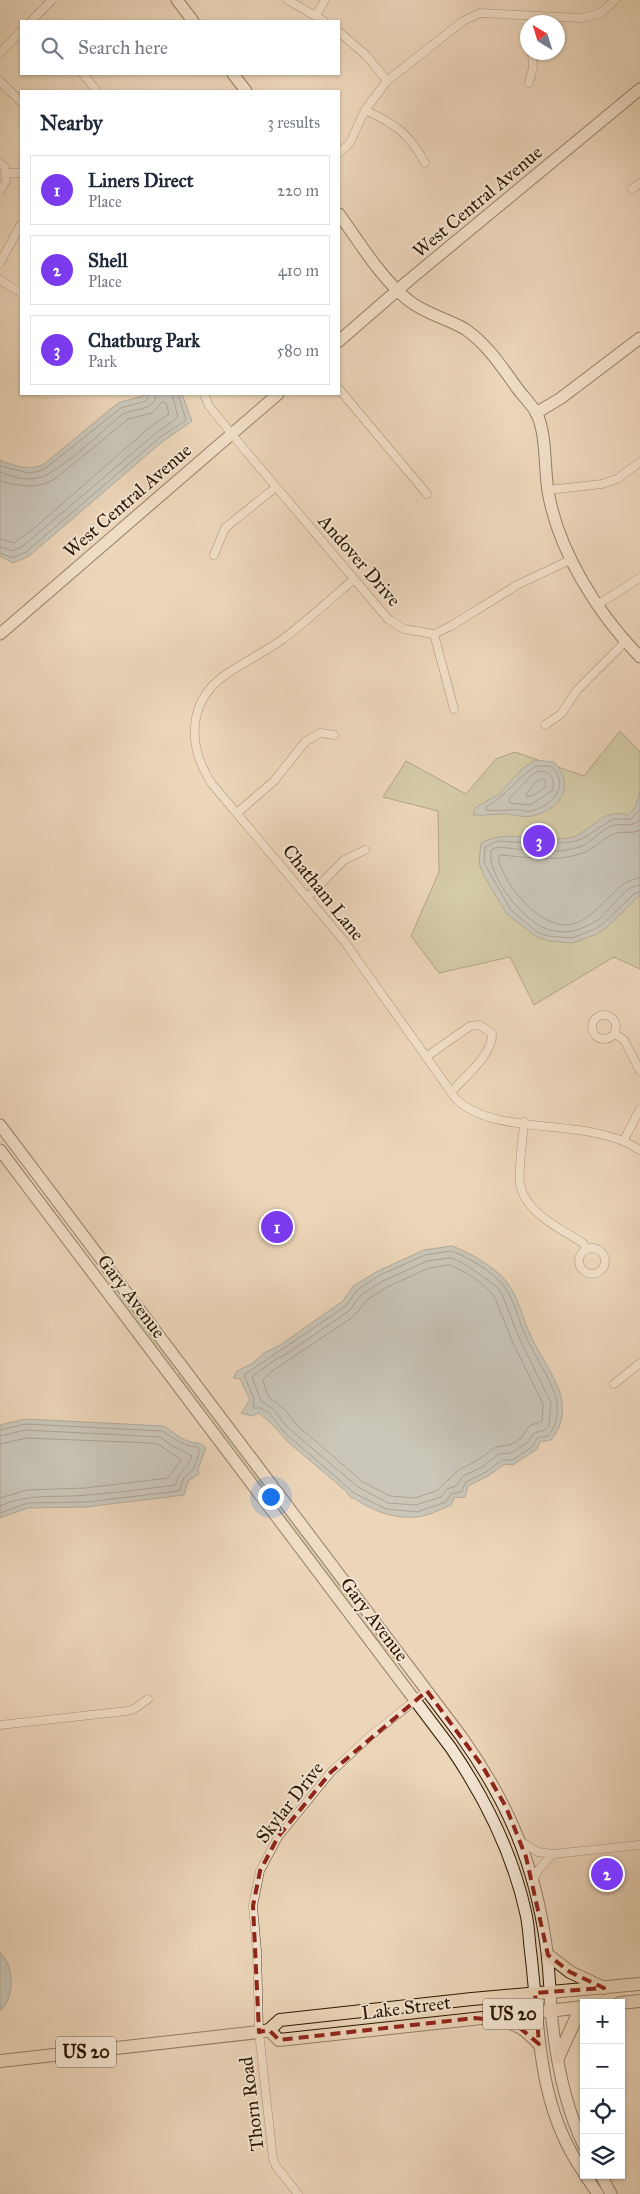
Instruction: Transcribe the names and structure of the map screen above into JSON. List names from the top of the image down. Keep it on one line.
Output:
{"streets":{"main road":["West Central Avenue","Gary Avenue","Lake Street","US 20"],"street":["Andover Drive","Chatham Lane","Skylar Drive","Thorn Road"]},"crossings":[["West Central Avenue","Andover Drive"],["Andover Drive","Chatham Lane"],["Gary Avenue","Skylar Drive"],["Gary Avenue","Lake Street"],["Gary Avenue","US 20"],["Skylar Drive","Lake Street"],["Skylar Drive","Thorn Road"],["Lake Street","US 20"],["Lake Street","Thorn Road"]],"north":"top left","page":{"search":"Search here","heading":["Nearby","3 results"],"list":[{"mark":"1","name":"Liners Direct","note":"Place","value":"220 m"},{"mark":"2","name":"Shell","note":"Place","value":"410 m"},{"mark":"3","name":"Chatburg Park","note":"Park","value":"580 m"}],"pins":["3","1","2"],"map_buttons":["+","−"]}}
